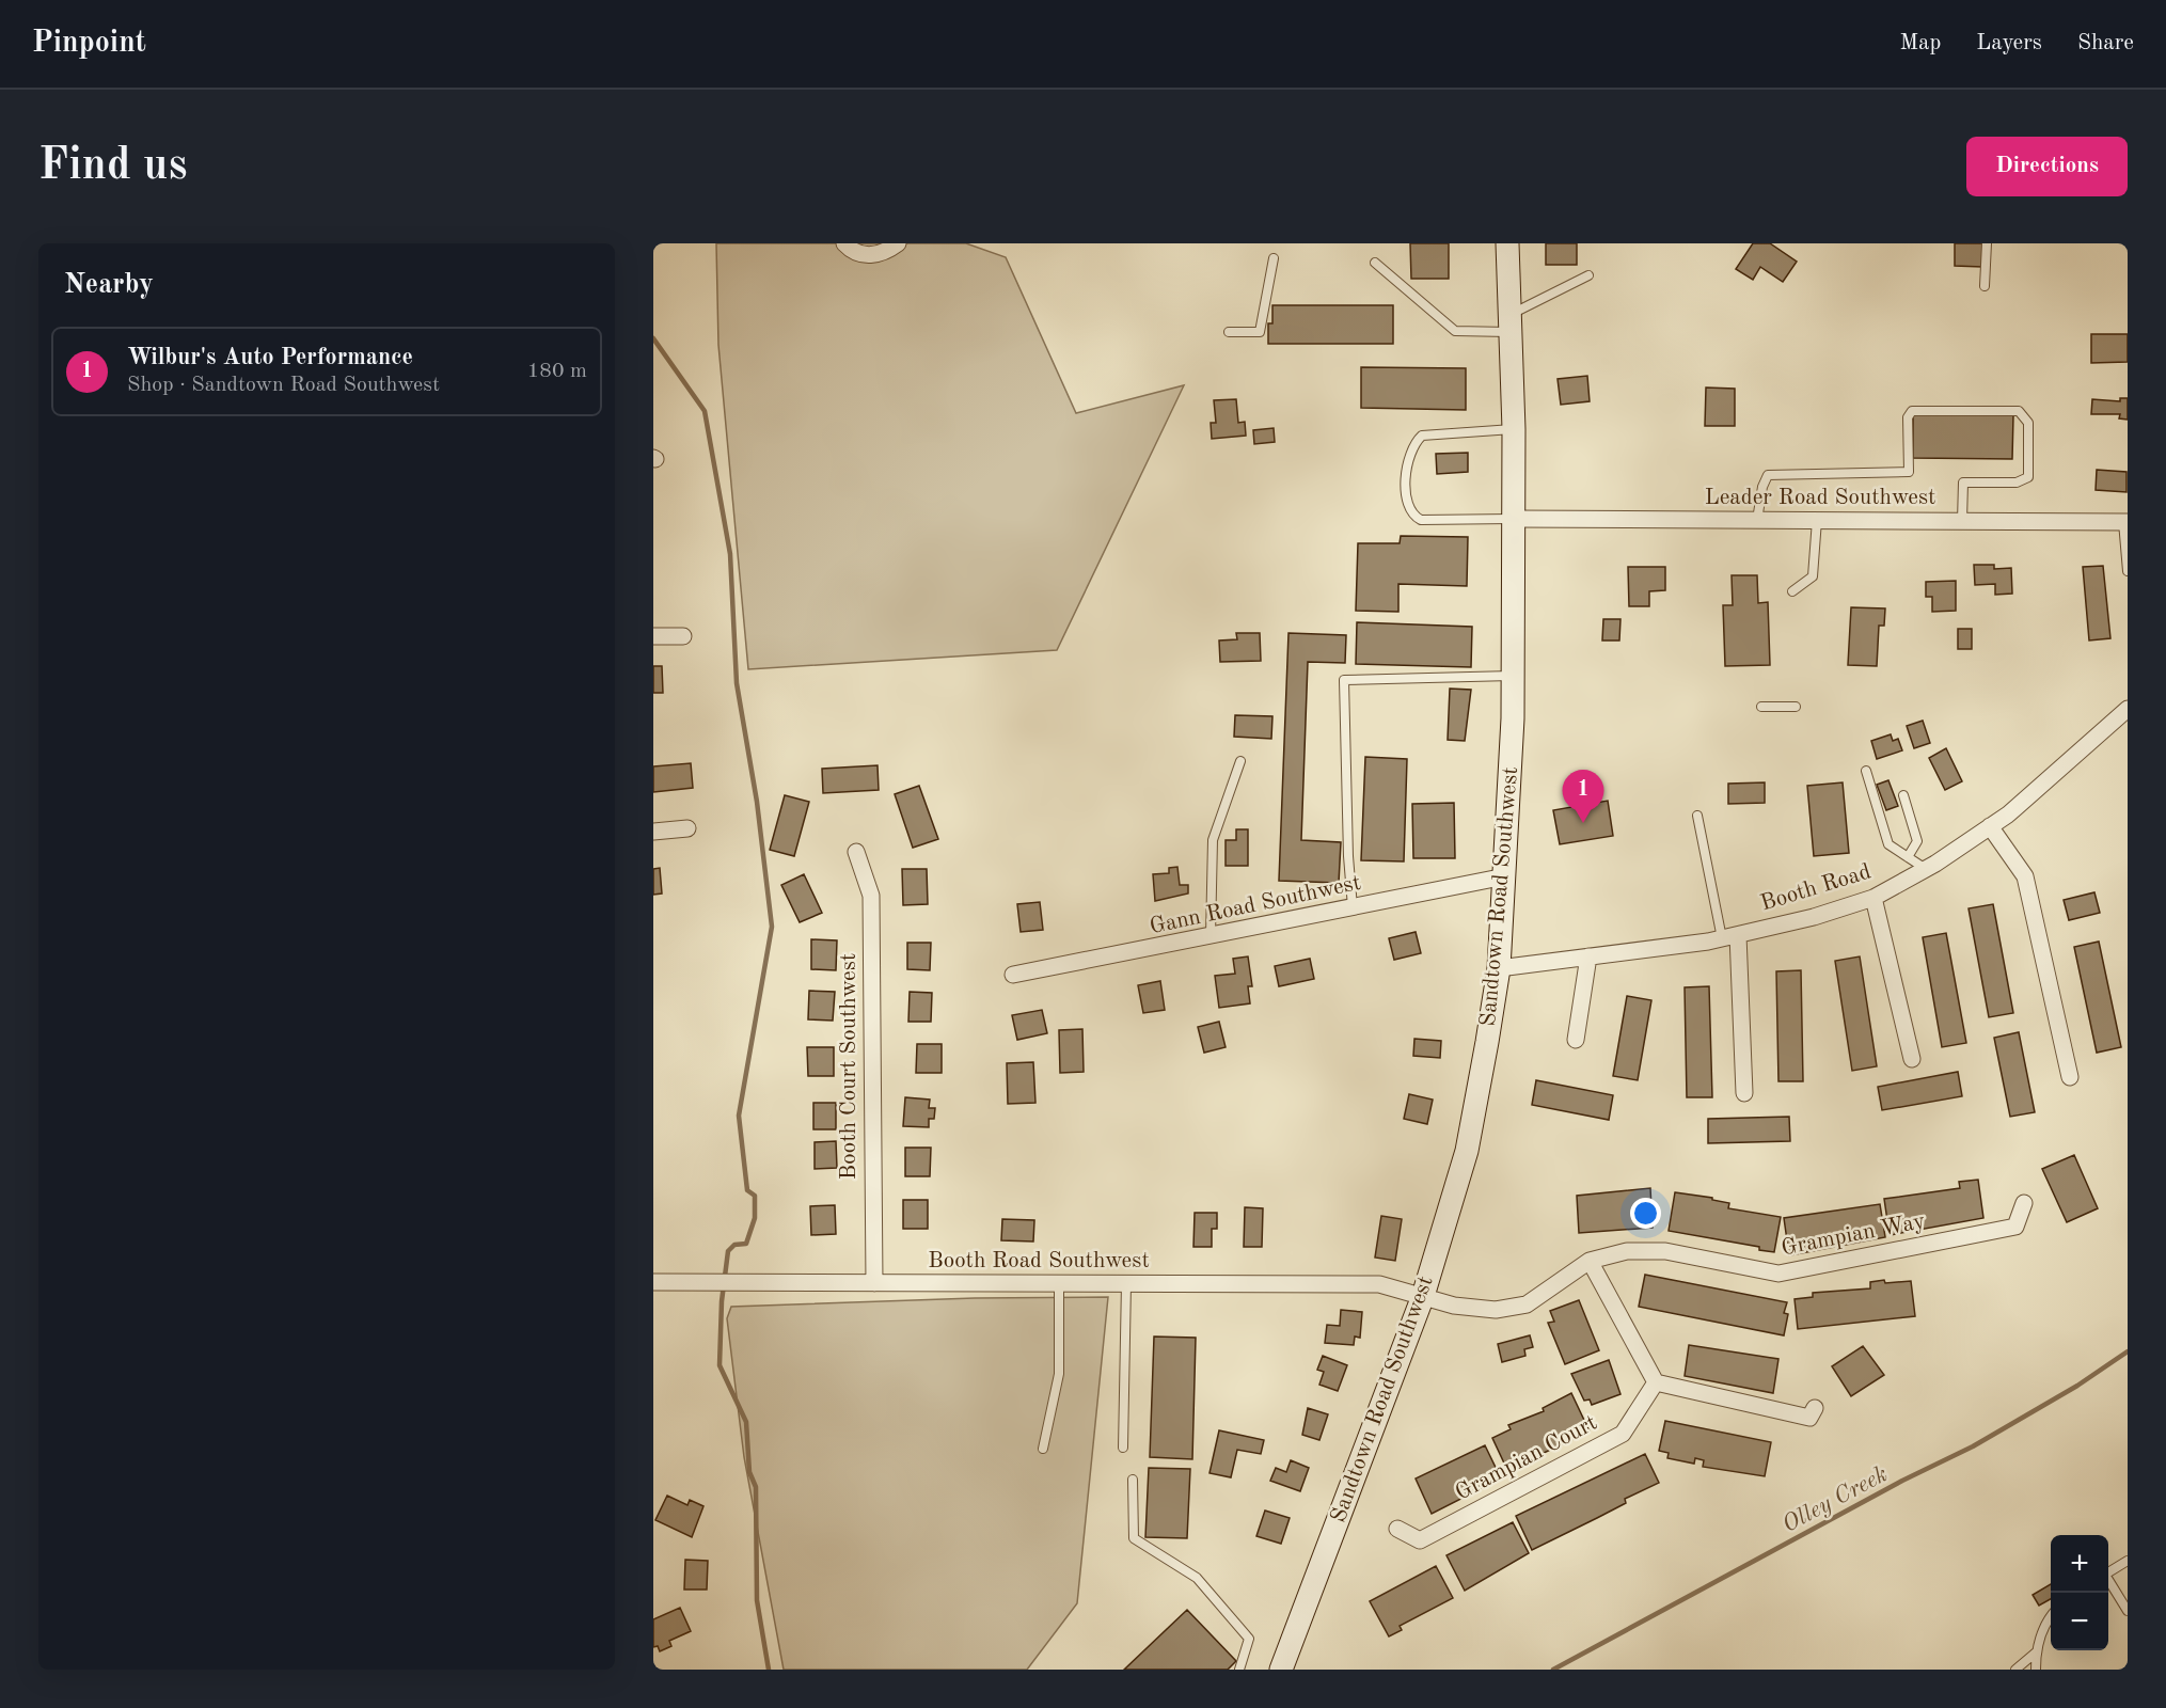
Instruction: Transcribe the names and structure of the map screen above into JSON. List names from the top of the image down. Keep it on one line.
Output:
{"streets":{"street":["Leader Road Southwest","Booth Road","Sandtown Road Southwest","Gann Road Southwest","Booth Court Southwest","Grampian Way","Booth Road Southwest","Grampian Court"]},"crossings":[["Leader Road Southwest","Sandtown Road Southwest"],["Booth Road","Sandtown Road Southwest"],["Sandtown Road Southwest","Gann Road Southwest"],["Sandtown Road Southwest","Grampian Way"],["Sandtown Road Southwest","Booth Road Southwest"],["Booth Court Southwest","Booth Road Southwest"],["Grampian Way","Booth Road Southwest"]],"water":["Olley Creek"],"page":{"header":"Pinpoint","nav":["Map","Layers","Share"],"buttons":"Directions","title":"Find us","heading":"Nearby","list":[{"mark":"1","name":"Wilbur's Auto Performance","note":"Shop · Sandtown Road Southwest","value":"180 m"}],"pins":"1","map_buttons":["+","−"]}}
